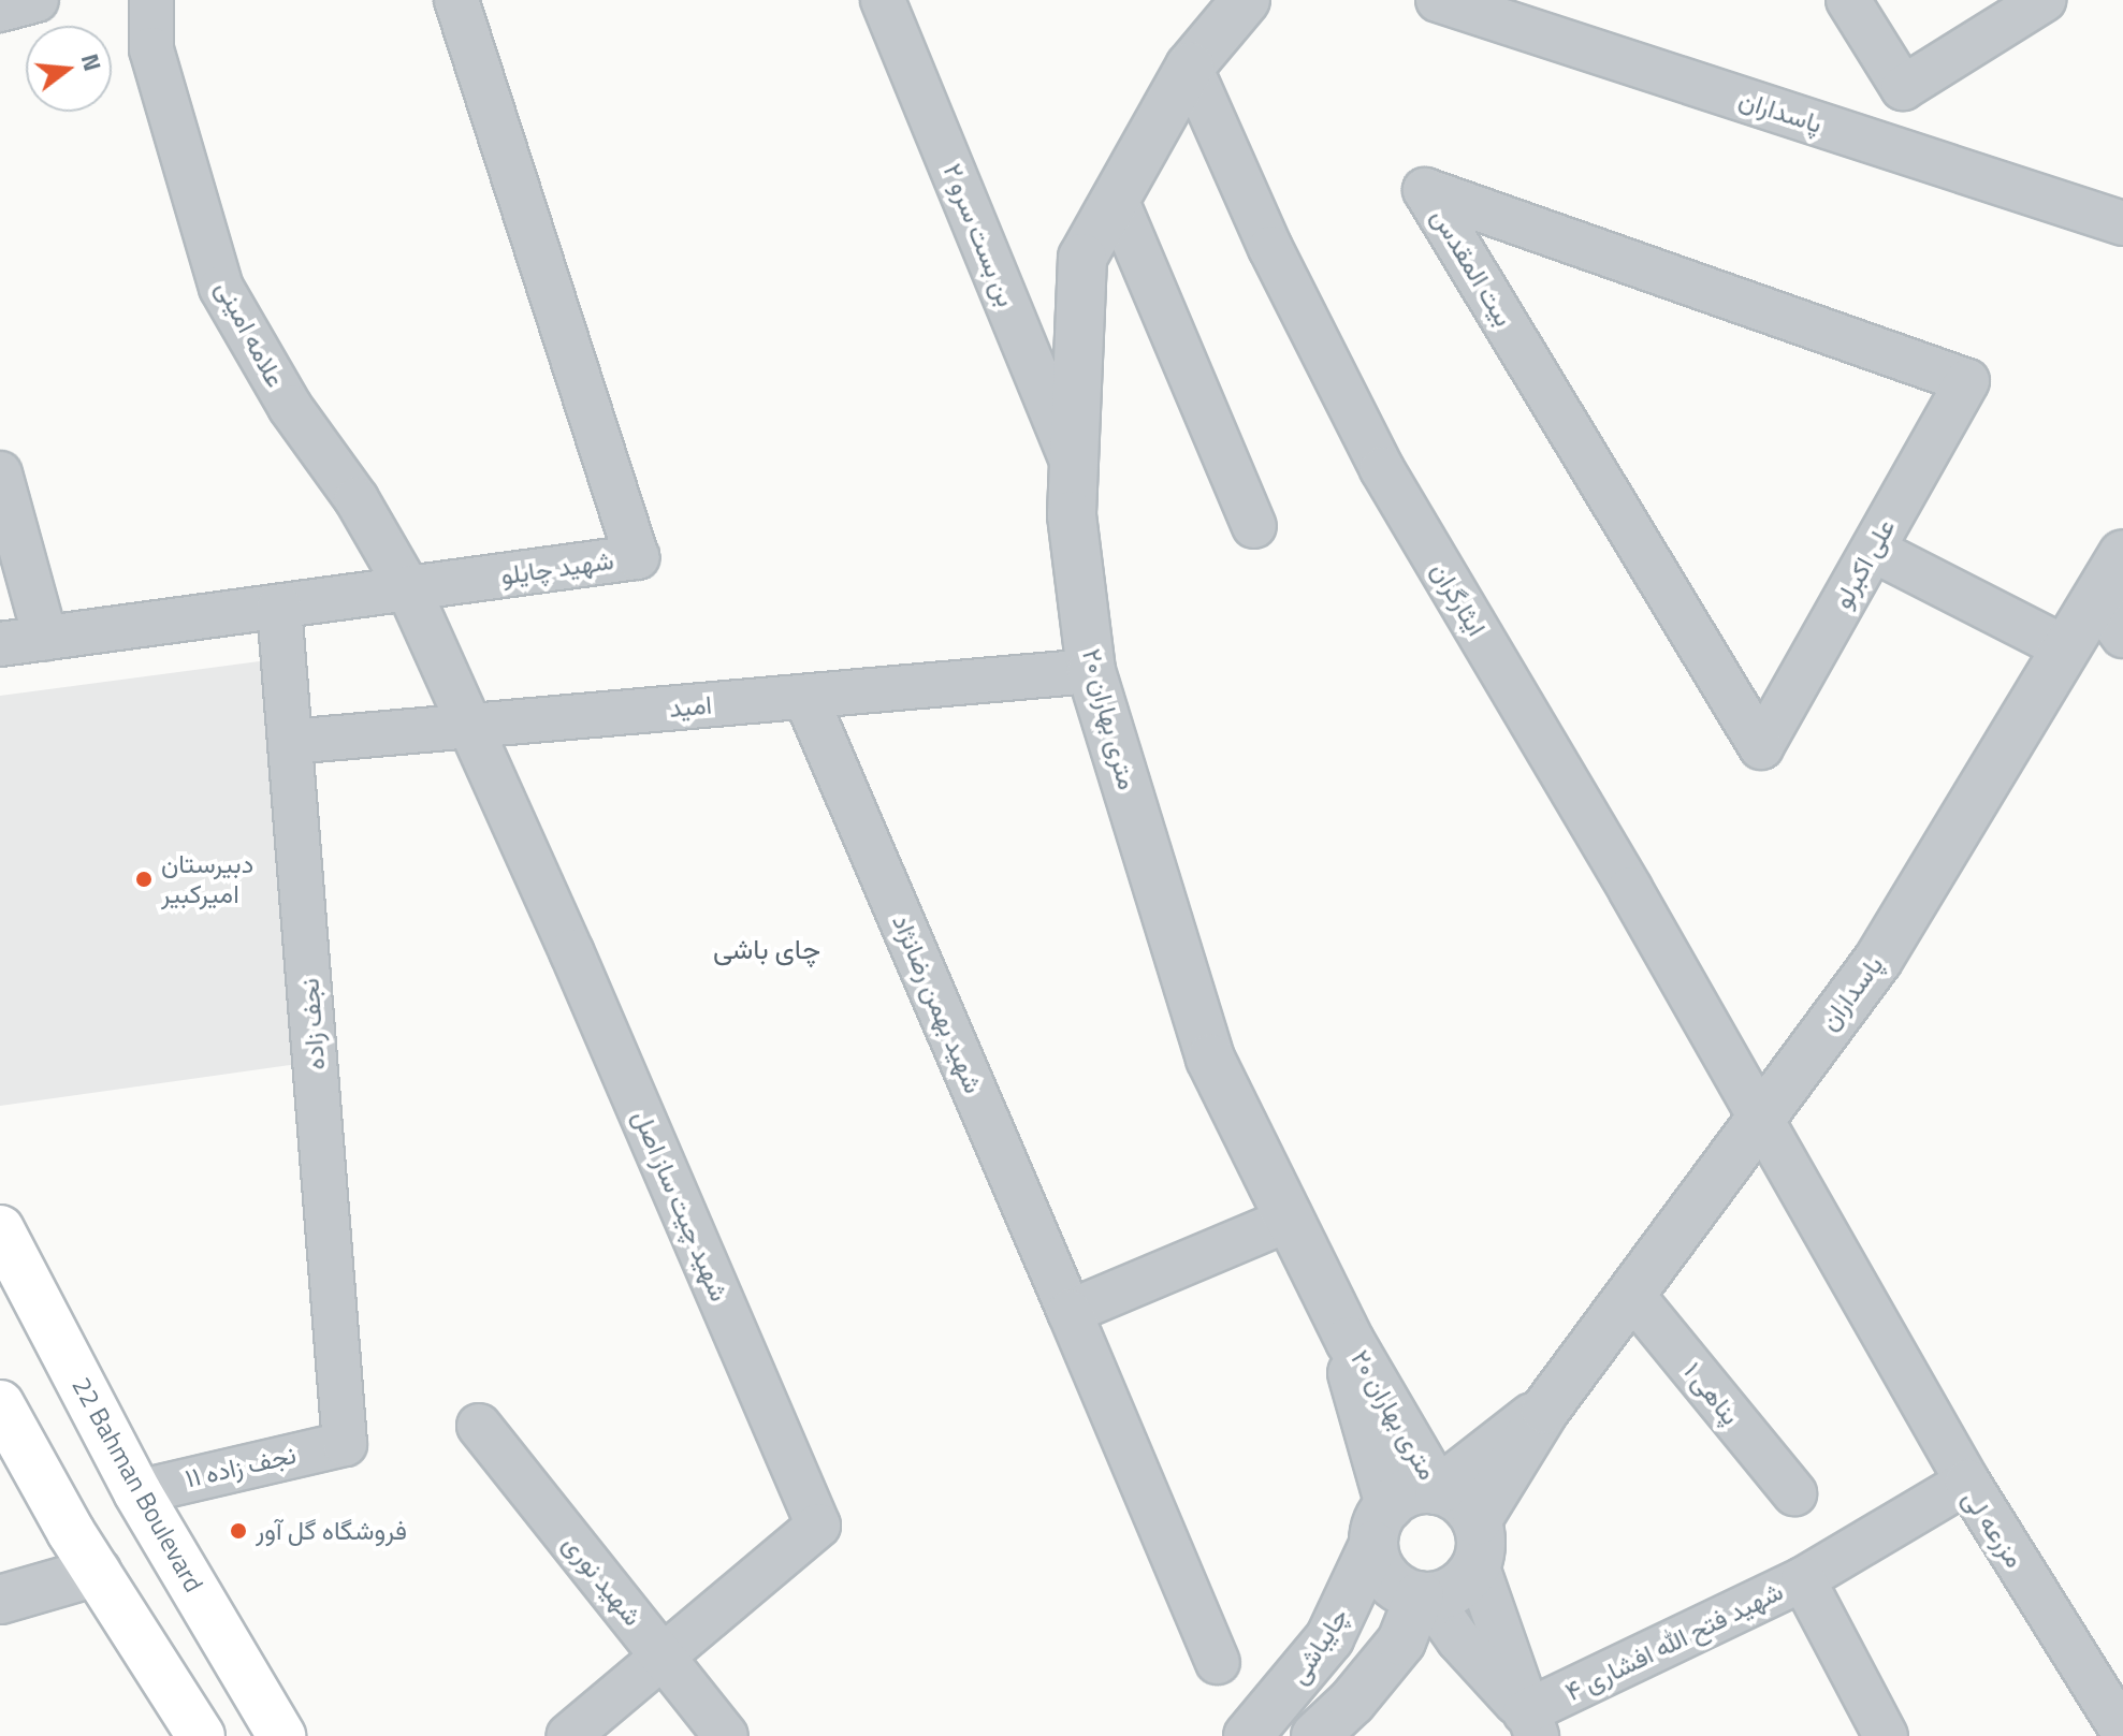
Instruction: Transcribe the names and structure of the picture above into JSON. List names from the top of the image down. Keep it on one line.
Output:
{"streets":{"main road":["22 Bahman Boulevard"],"street":["پاسداران","بن بست سرو ۲","بیت المقدس","علامه امینی","علی اکبرلو","شهید چایلو","ایثارگران","امید","۲۰ متری بهاران","شهید بهمن رضانژاد","نجف زاده","شهید چیت ساز اصل","پناهی ۱","نجف زاده ۱۱","مزرعه لی","شهید نوری","شهید فتح الله افشاری ۴","چایباشی"]},"crossings":[["پاسداران","ایثارگران"],["پاسداران","۲۰ متری بهاران"],["پاسداران","پناهی ۱"],["پاسداران","چایباشی"],["بن بست سرو ۲","۲۰ متری بهاران"],["بیت المقدس","علی اکبرلو"],["علامه امینی","شهید چایلو"],["علامه امینی","شهید چیت ساز اصل"],["شهید چایلو","نجف زاده"],["شهید چایلو","شهید چیت ساز اصل"],["ایثارگران","۲۰ متری بهاران"],["ایثارگران","مزرعه لی"],["امید","۲۰ متری بهاران"],["امید","شهید بهمن رضانژاد"],["امید","نجف زاده"],["امید","شهید چیت ساز اصل"],["۲۰ متری بهاران","چایباشی"],["نجف زاده","نجف زاده ۱۱"],["شهید چیت ساز اصل","شهید نوری"],["نجف زاده ۱۱","22 Bahman Boulevard"],["مزرعه لی","شهید فتح الله افشاری ۴"]],"districts":["چای باشی"],"places":["دبیرستان امیرکبیر","فروشگاه گل آور"],"north":"right"}
